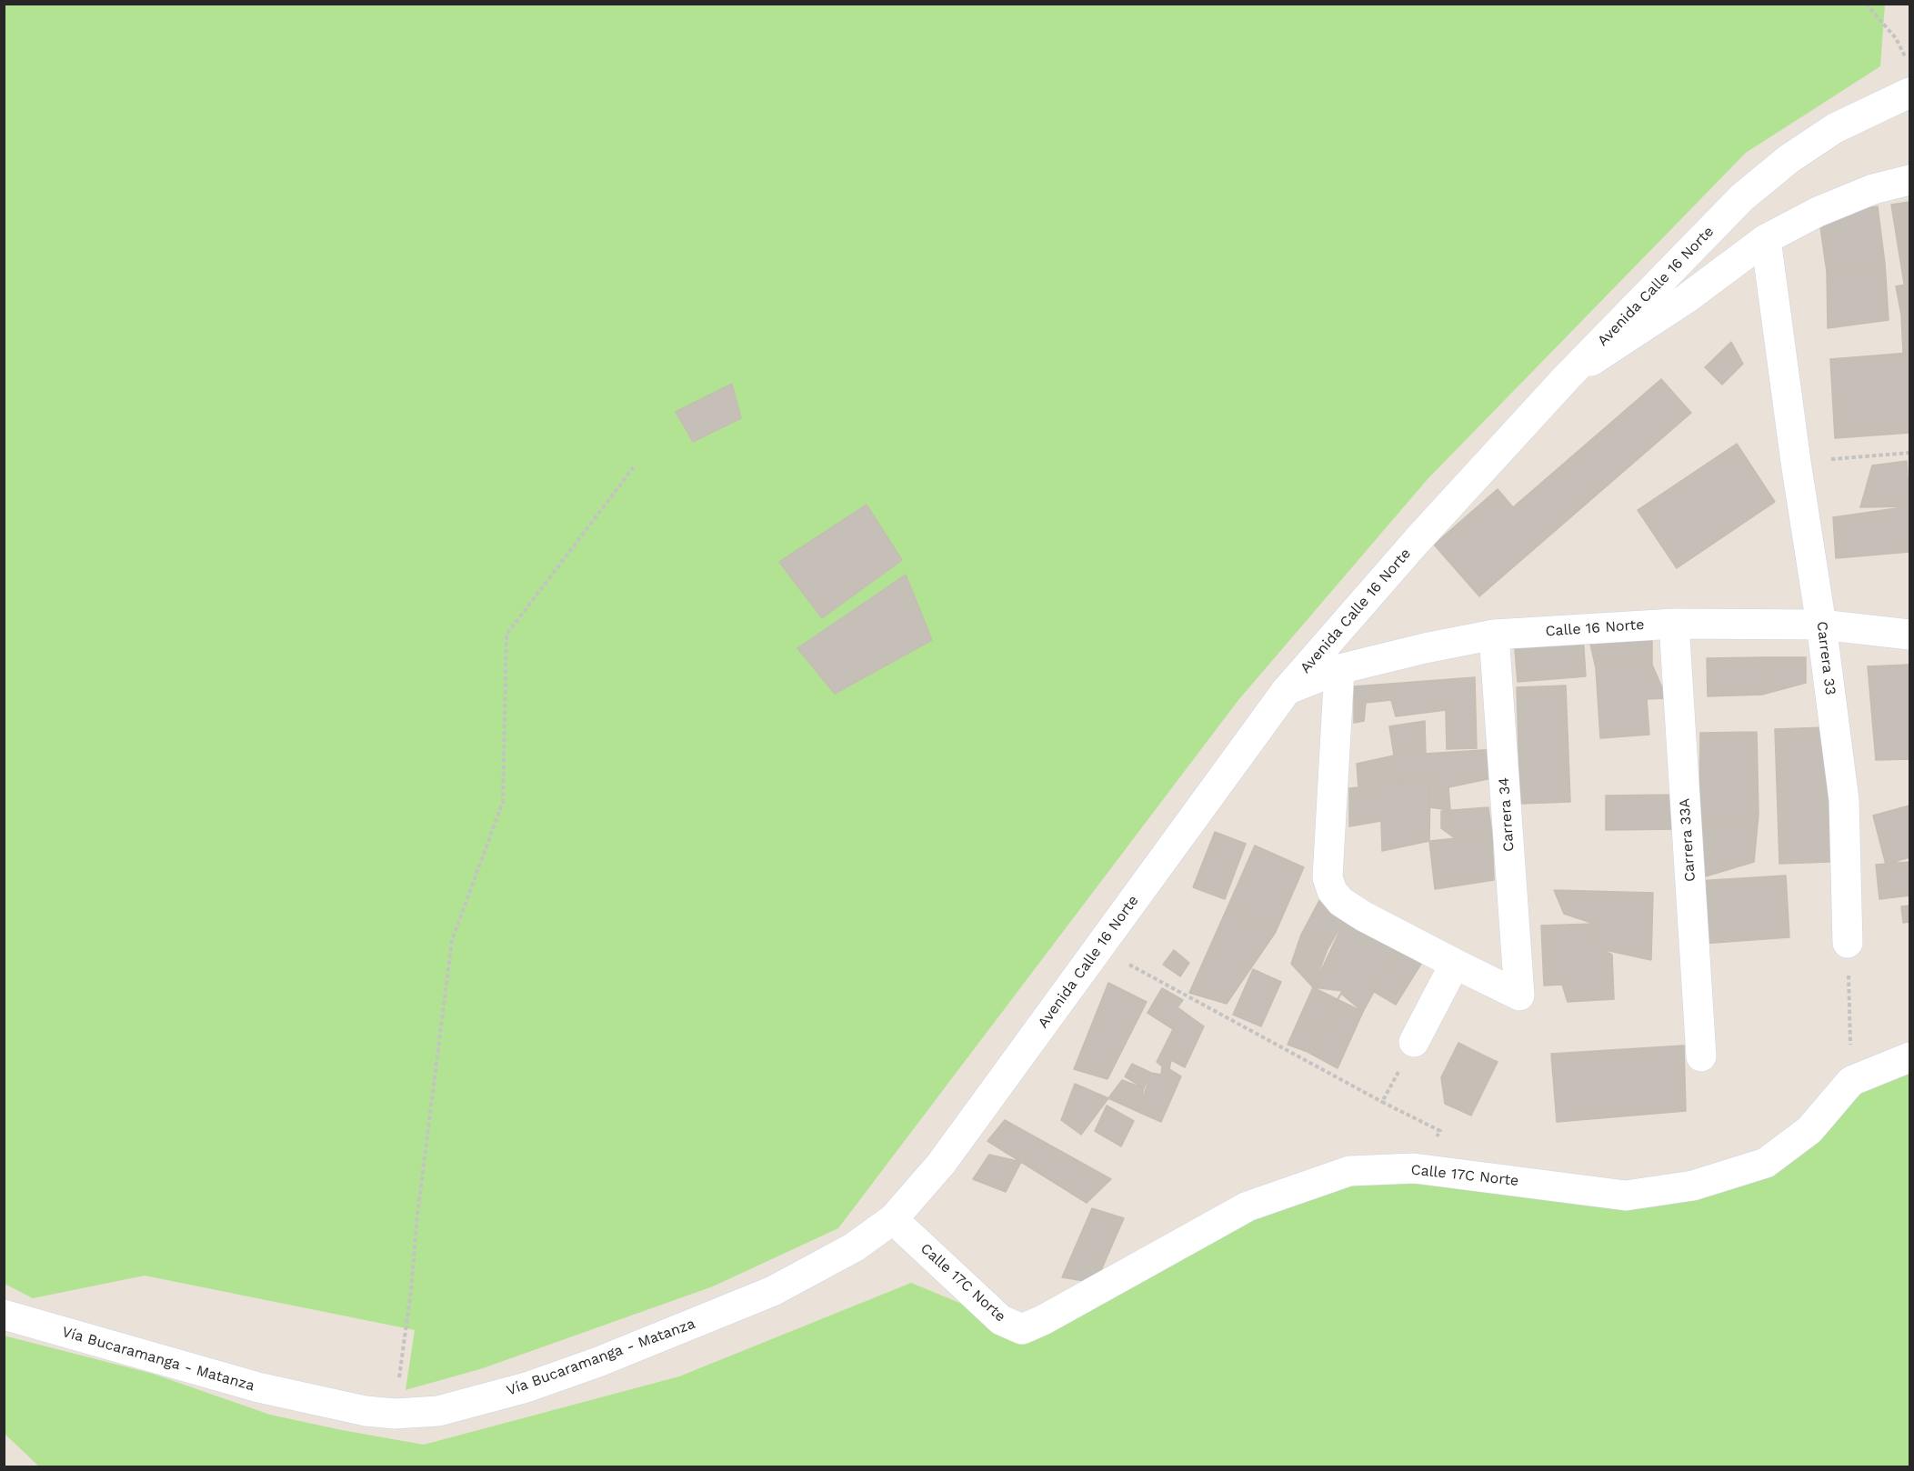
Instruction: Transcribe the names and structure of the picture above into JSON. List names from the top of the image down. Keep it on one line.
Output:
{"streets":{"street":["Avenida Calle 16 Norte","Calle 16 Norte","Carrera 33","Carrera 34","Carrera 33A","Calle 17C Norte","Vía Bucaramanga - Matanza"]},"crossings":[["Avenida Calle 16 Norte","Calle 16 Norte"],["Avenida Calle 16 Norte","Calle 17C Norte"],["Avenida Calle 16 Norte","Vía Bucaramanga - Matanza"],["Calle 16 Norte","Carrera 33"],["Calle 16 Norte","Carrera 34"],["Calle 16 Norte","Carrera 33A"],["Calle 17C Norte","Vía Bucaramanga - Matanza"]]}
